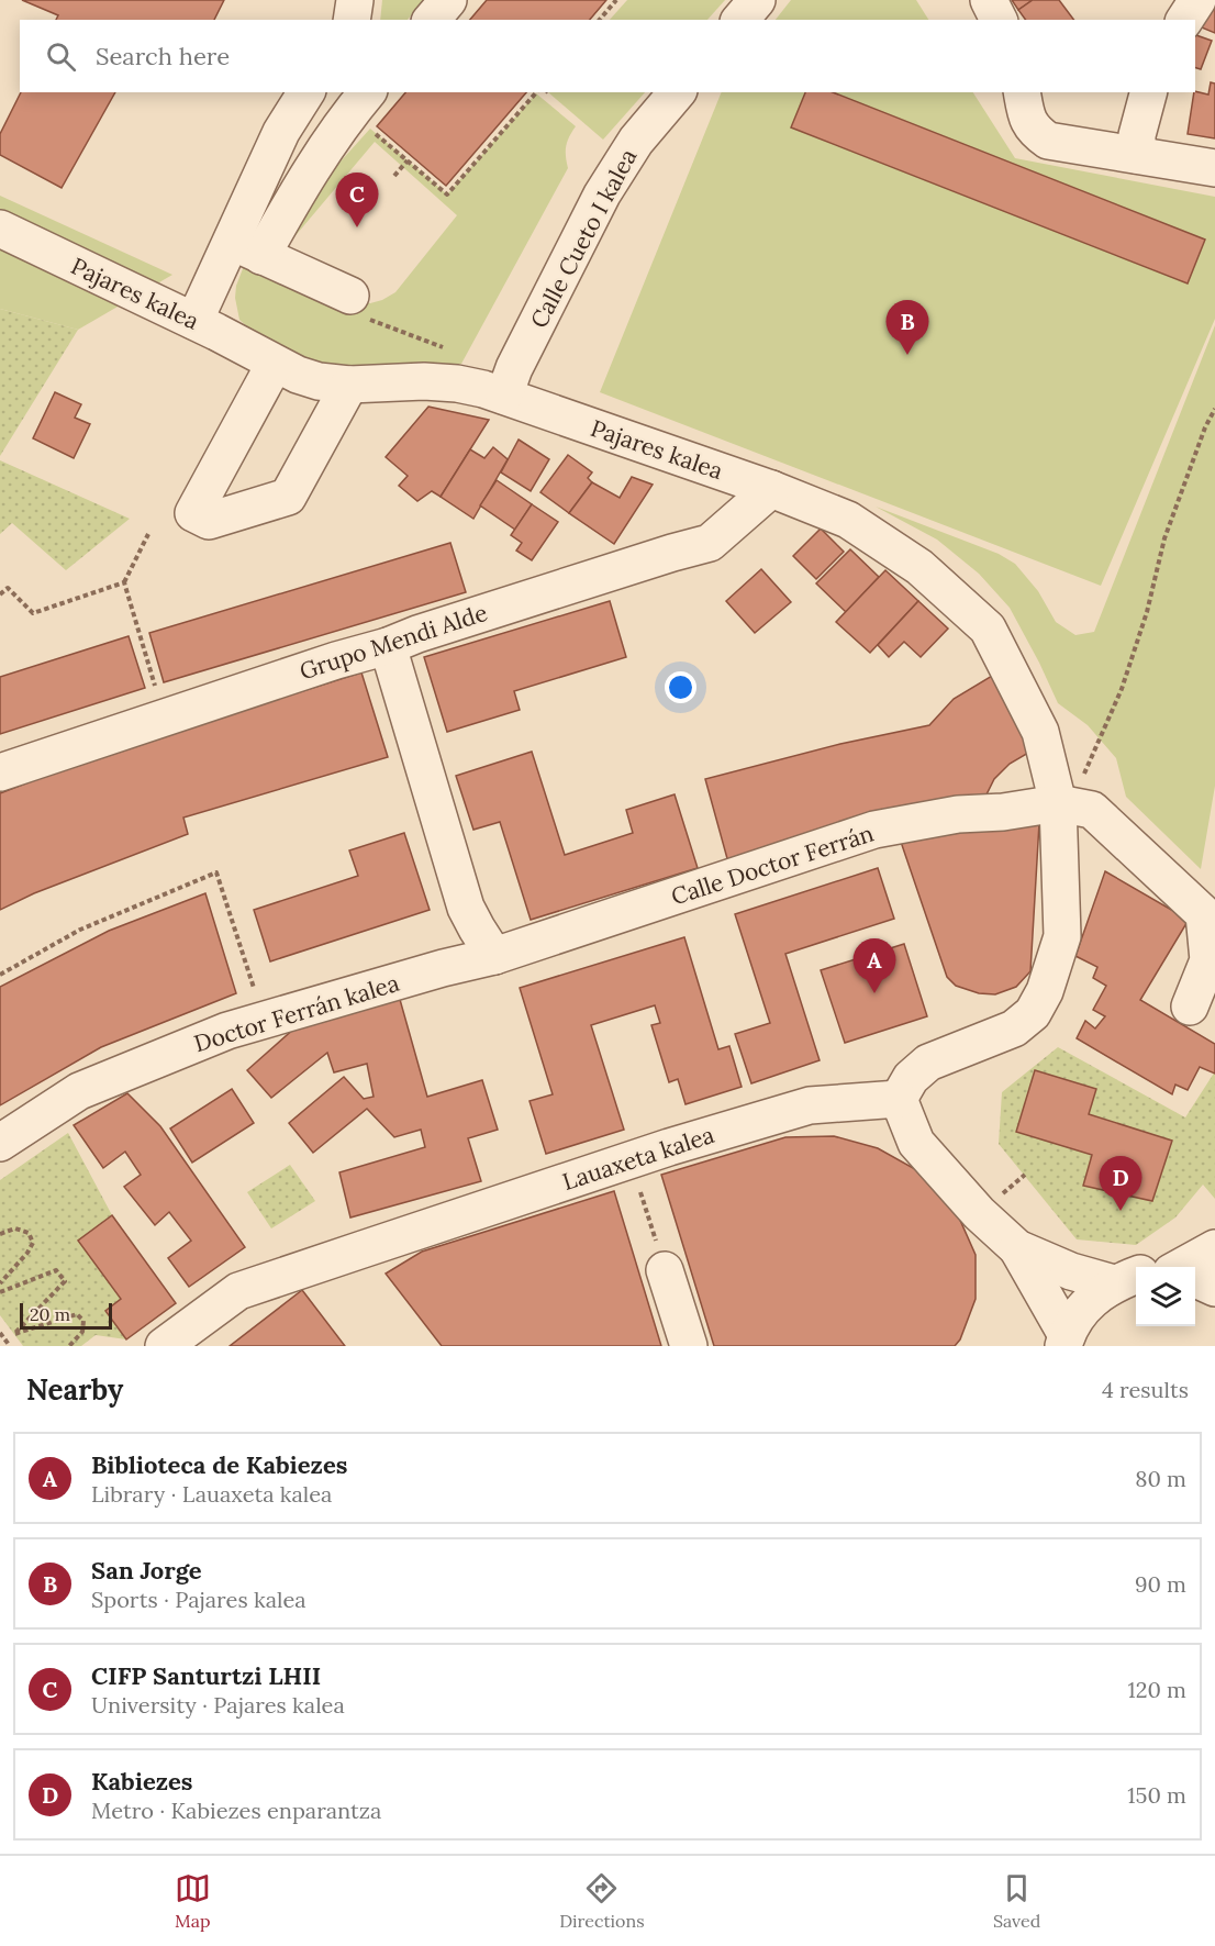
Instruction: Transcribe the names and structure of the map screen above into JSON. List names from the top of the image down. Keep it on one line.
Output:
{"streets":{"street":["Calle Cueto I kalea","Pajares kalea","Grupo Mendi Alde","Calle Doctor Ferrán","Doctor Ferrán kalea","Lauaxeta kalea"]},"crossings":[["Calle Cueto I kalea","Pajares kalea"],["Pajares kalea","Grupo Mendi Alde"],["Pajares kalea","Calle Doctor Ferrán"],["Pajares kalea","Lauaxeta kalea"],["Calle Doctor Ferrán","Doctor Ferrán kalea"]],"scale_bar":"20 m","page":{"search":"Search here","pins":["C","B","A","D"],"scale":"20 m","heading":["Nearby","4 results"],"list":[{"mark":"A","name":"Biblioteca de Kabiezes","note":"Library · Lauaxeta kalea","value":"80 m"},{"mark":"B","name":"San Jorge","note":"Sports · Pajares kalea","value":"90 m"},{"mark":"C","name":"CIFP Santurtzi LHII","note":"University · Pajares kalea","value":"120 m"},{"mark":"D","name":"Kabiezes","note":"Metro · Kabiezes enparantza","value":"150 m"}],"nav":["Map","Directions","Saved"]}}
